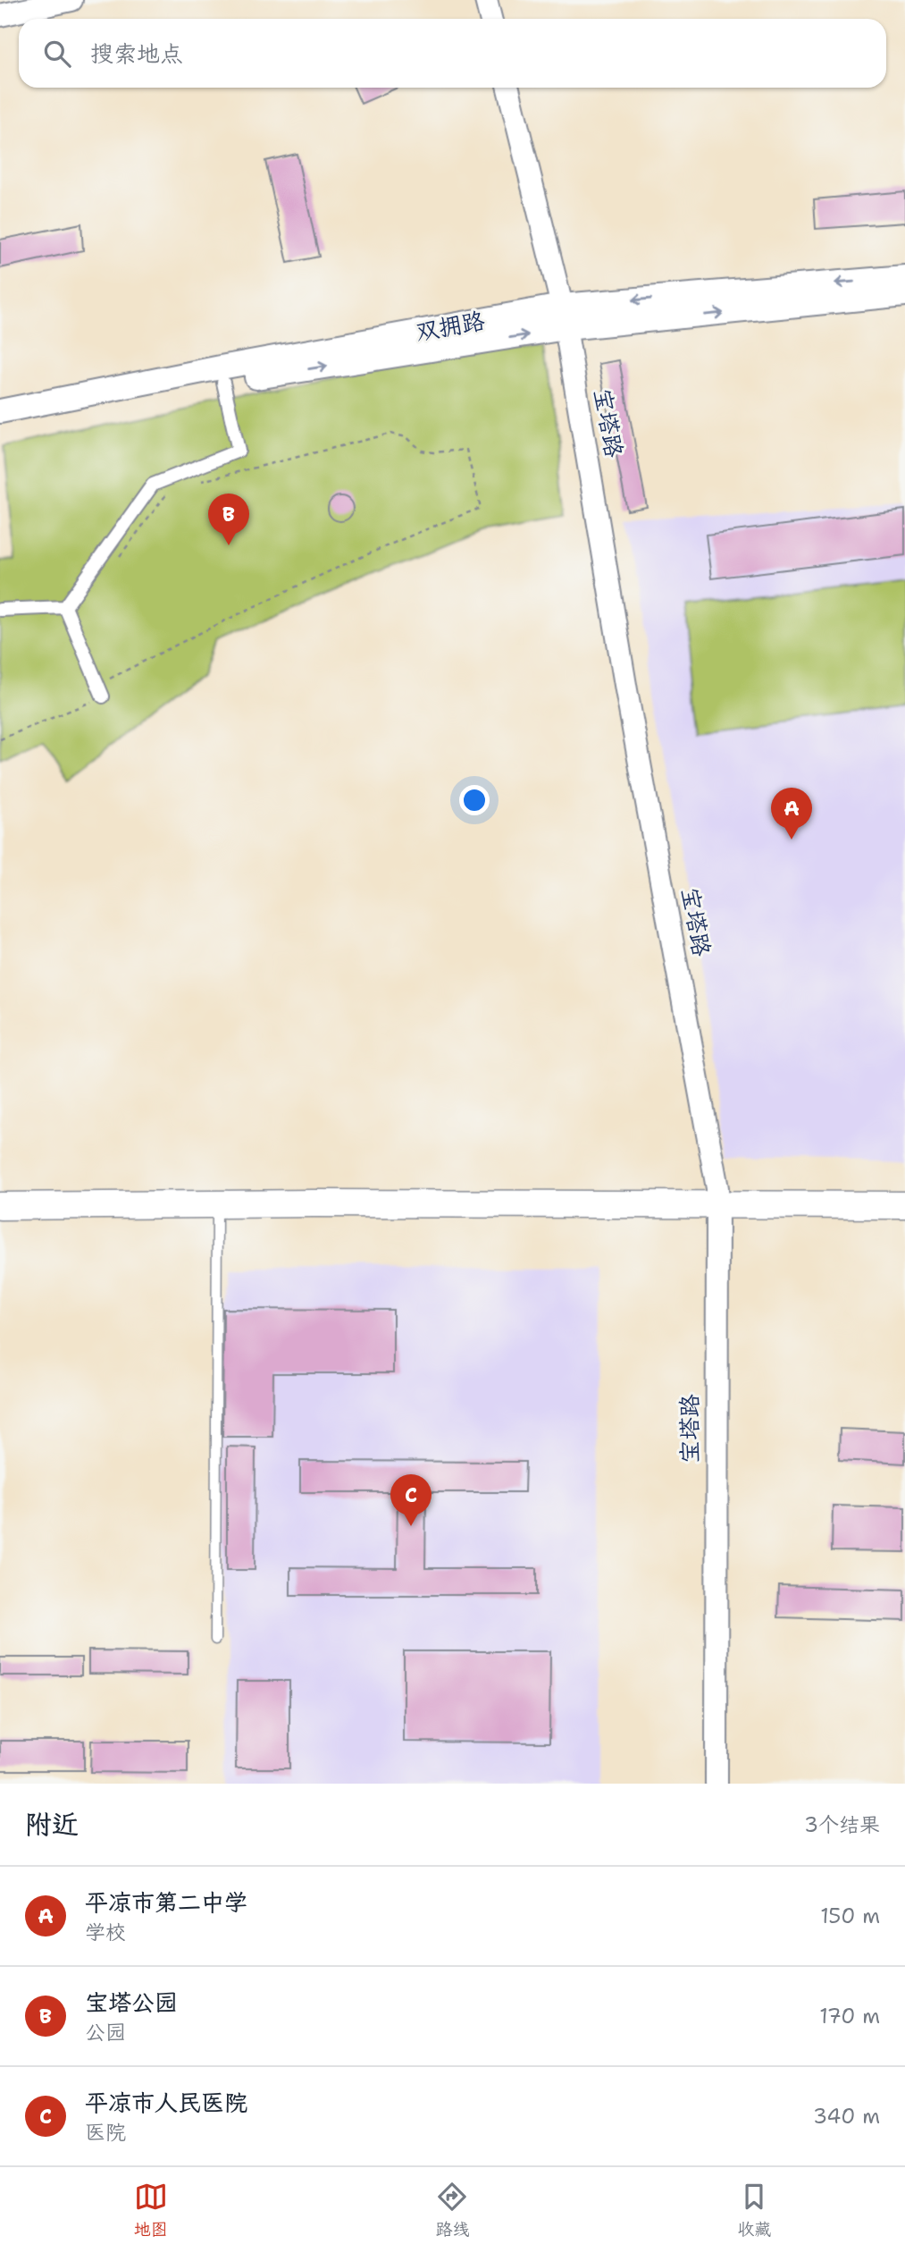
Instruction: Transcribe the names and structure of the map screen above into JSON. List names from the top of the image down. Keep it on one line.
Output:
{"streets":{"main road":["双拥路"],"street":["宝塔路"]},"crossings":[["双拥路","宝塔路"]],"page":{"search":"搜索地点","pins":["B","A","C"],"heading":["附近","3个结果"],"list":[{"mark":"A","name":"平凉市第二中学","note":"学校","value":"150 m"},{"mark":"B","name":"宝塔公园","note":"公园","value":"170 m"},{"mark":"C","name":"平凉市人民医院","note":"医院","value":"340 m"}],"nav":["地图","路线","收藏"]}}
